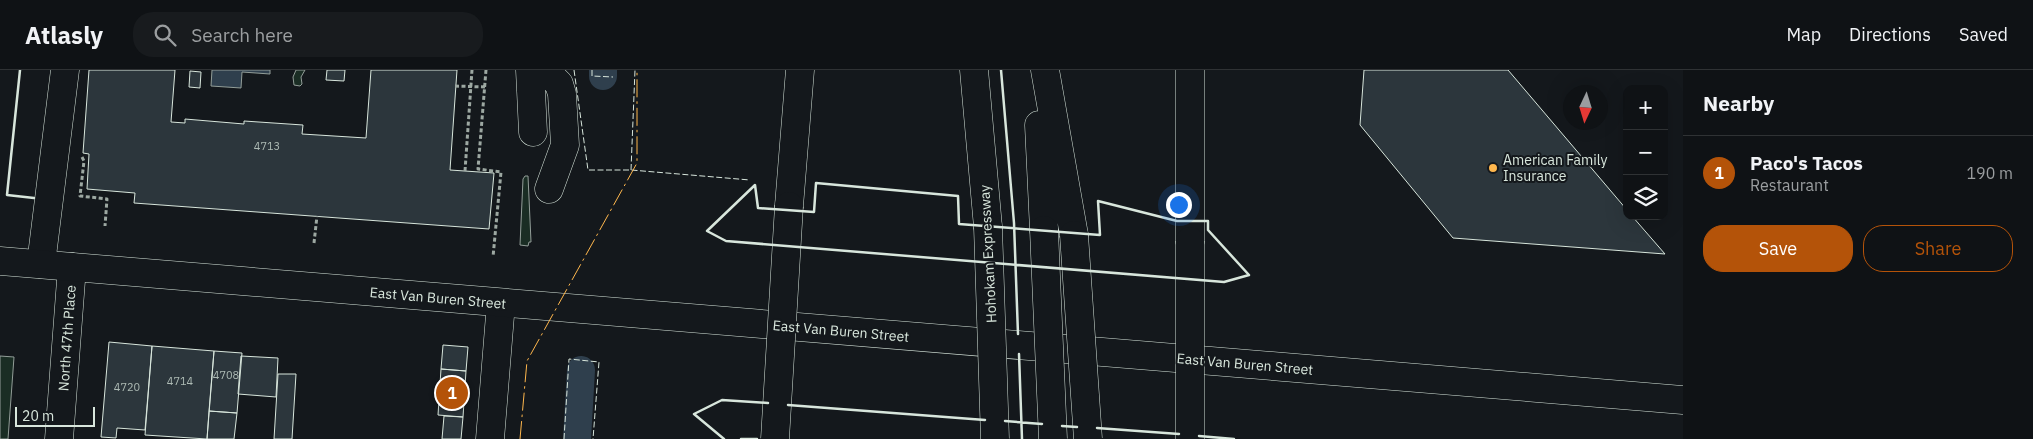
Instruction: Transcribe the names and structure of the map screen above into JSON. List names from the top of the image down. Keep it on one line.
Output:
{"streets":{"main road":["Hohokam Expressway","East Van Buren Street","North 47th Place"]},"crossings":[["East Van Buren Street","North 47th Place"]],"places":["American Family Insurance"],"house_numbers":["4713","4708","4714","4720"],"scale_bar":"20 m","north":"bottom","page":{"header":"Atlasly","search":"Search here","nav":["Map","Directions","Saved"],"heading":"Nearby","map_buttons":["+","−"],"list":[{"mark":"1","name":"Paco's Tacos","note":"Restaurant","value":"190 m"}],"buttons":["Save","Share"],"pins":"1","scale":"20 m"}}
